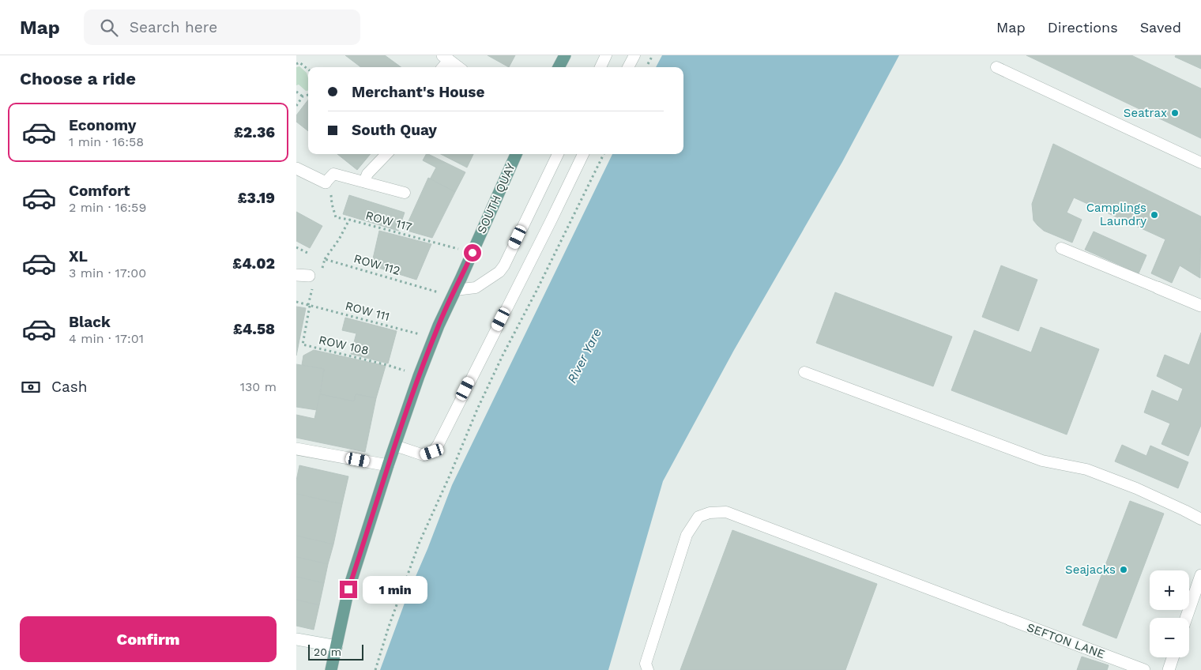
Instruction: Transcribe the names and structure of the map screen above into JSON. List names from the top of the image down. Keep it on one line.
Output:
{"streets":{"main road":["SOUTH QUAY"],"street":["SEFTON LANE"],"path":["ROW 117","ROW 112","ROW 111","ROW 108"]},"crossings":[["SOUTH QUAY","ROW 117"],["SOUTH QUAY","ROW 112"],["SOUTH QUAY","ROW 111"],["SOUTH QUAY","ROW 108"],["ROW 111","ROW 108"]],"water":["River Yare"],"places":["Seatrax","Camplings Laundry","Seajacks"],"scale_bar":"20 m","page":{"header":"Map","search":"Search here","nav":["Map","Directions","Saved"],"heading":"Choose a ride","banner":["Merchant's House","South Quay"],"list":[{"name":"Economy","note":"1 min · 16:58","value":"£2.36"},{"name":"Comfort","note":"2 min · 16:59","value":"£3.19"},{"name":"XL","note":"3 min · 17:00","value":"£4.02"},{"name":"Black","note":"4 min · 17:01","value":"£4.58"}],"pay":["Cash","130 m"],"map_buttons":["+","−"],"bubble":"1 min","buttons":"Confirm","scale":"20 m"}}
